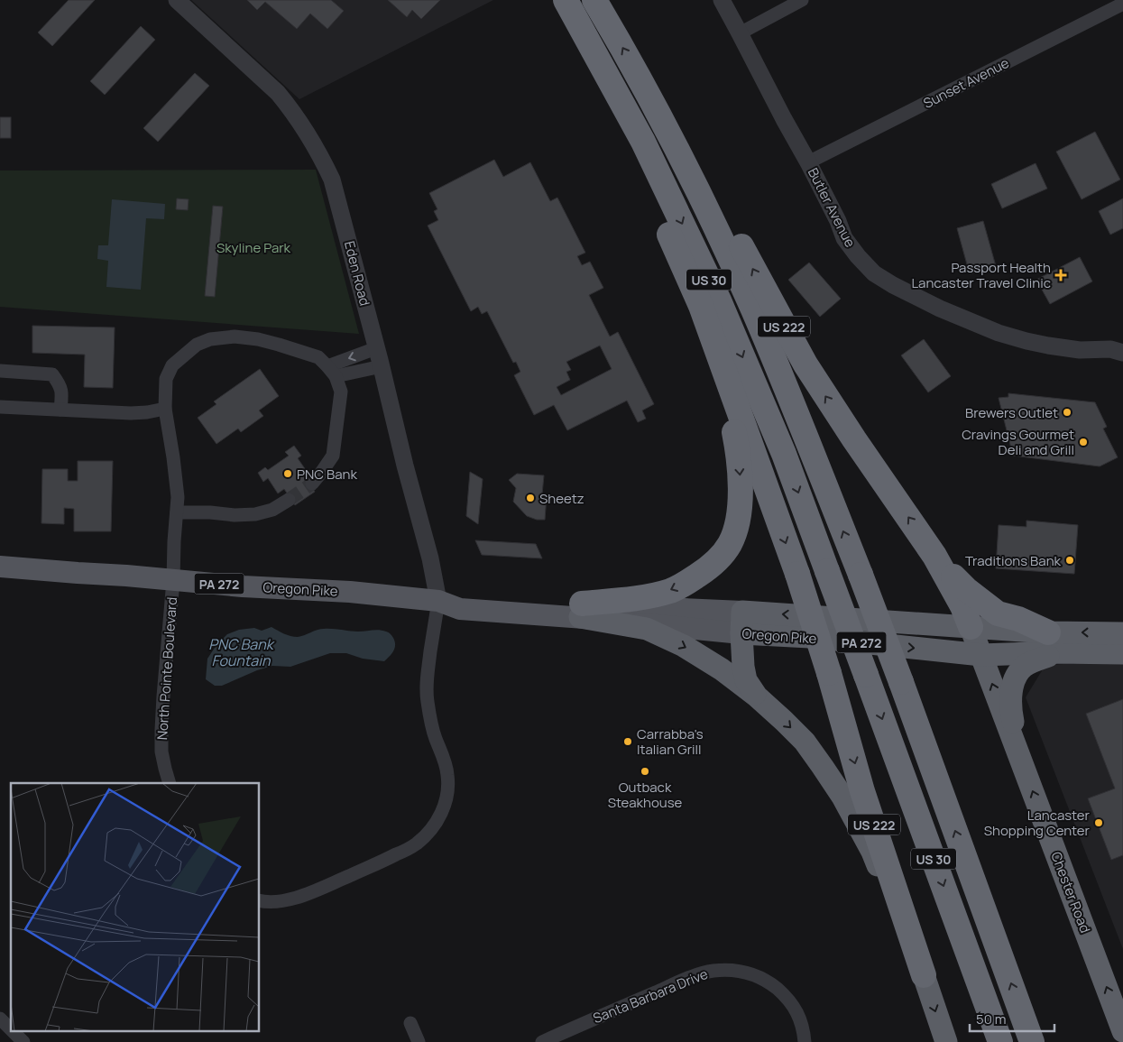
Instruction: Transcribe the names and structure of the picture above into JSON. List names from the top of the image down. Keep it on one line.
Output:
{"streets":{"highway":["US 30","US 222","PA 272","Oregon Pike","Chester Road"],"street":["Sunset Avenue","Butler Avenue","Eden Road","North Pointe Boulevard","Santa Barbara Drive"]},"crossings":[["Sunset Avenue","Butler Avenue"],["Eden Road","Oregon Pike"],["US 30","US 222"],["US 222","Oregon Pike"],["Oregon Pike","North Pointe Boulevard"],["Oregon Pike","Chester Road"]],"water":["PNC Bank Fountain"],"parks":["Skyline Park"],"places":{"health":["Passport Health Lancaster Travel Clinic"],"other":["Brewers Outlet","Cravings Gourmet Deli and Grill","PNC Bank","Sheetz","Traditions Bank","Carrabba's Italian Grill","Outback Steakhouse","Lancaster Shopping Center"]},"scale_bar":"50 m"}
